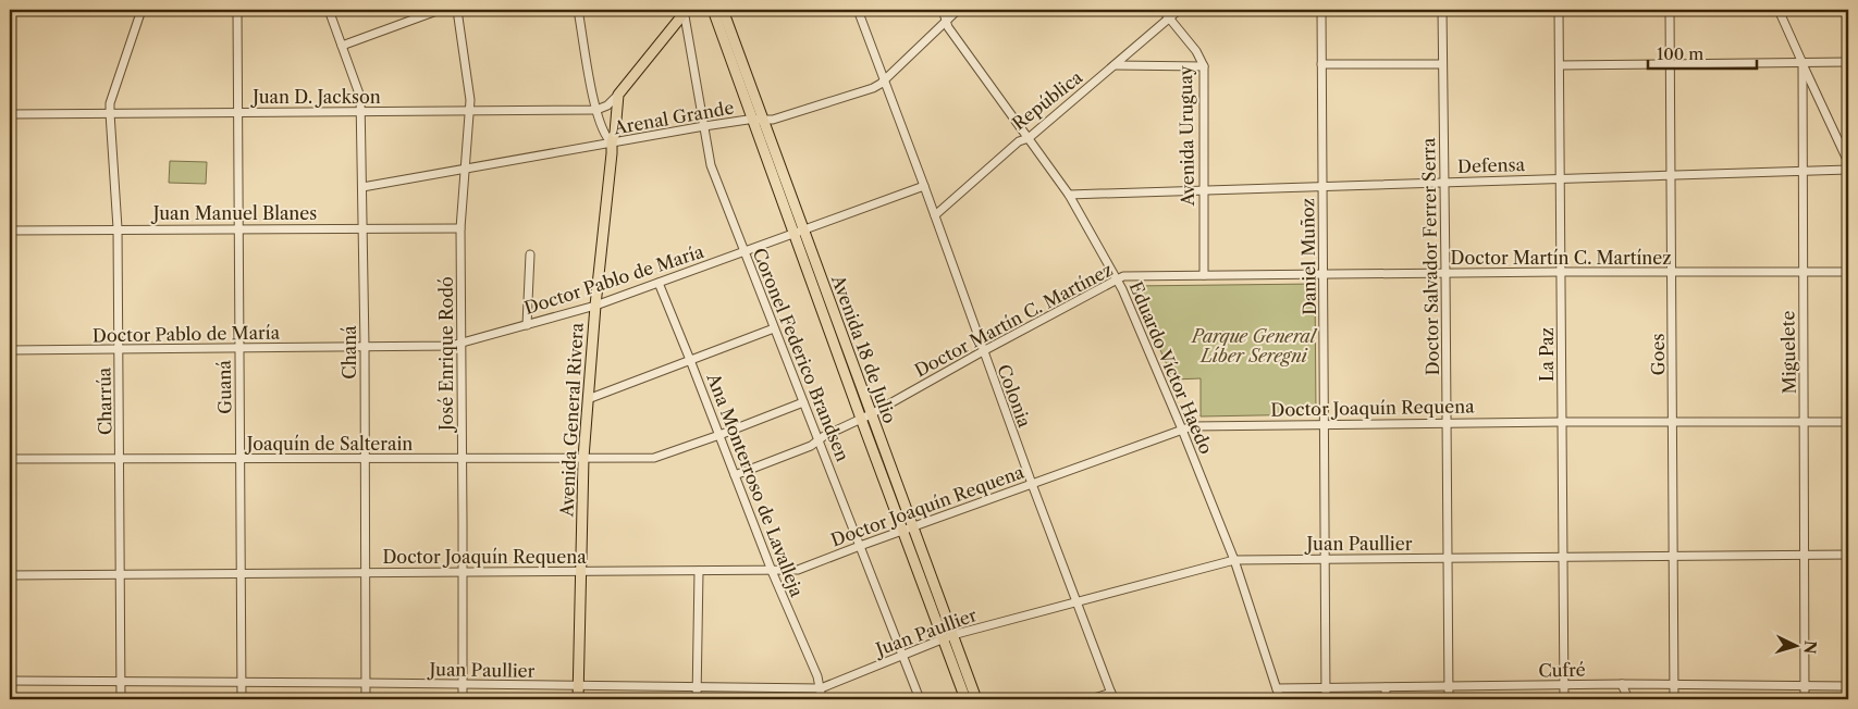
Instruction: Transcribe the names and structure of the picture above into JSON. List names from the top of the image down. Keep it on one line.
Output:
{"streets":{"main road":["Avenida 18 de Julio","Avenida General Rivera"],"street":["Juan D. Jackson","República","Arenal Grande","Avenida Uruguay","Defensa","Juan Manuel Blanes","Daniel Muñoz","Doctor Salvador Ferrer Serra","Doctor Martín C. Martínez","Doctor Pablo de María","Chaná","Miguelete","José Enrique Rodó","Coronel Federico Brandsen","La Paz","Goes","Eduardo Víctor Haedo","Guaná","Colonia","Charrúa","Doctor Joaquín Requena","Joaquín de Salterain","Ana Monterroso de Lavalleja","Juan Paullier","Cufré"]},"crossings":[["Juan D. Jackson","Chaná"],["Juan D. Jackson","José Enrique Rodó"],["Juan D. Jackson","Guaná"],["Juan D. Jackson","Charrúa"],["República","Avenida Uruguay"],["República","Eduardo Víctor Haedo"],["República","Colonia"],["Arenal Grande","Avenida 18 de Julio"],["Arenal Grande","Chaná"],["Arenal Grande","José Enrique Rodó"],["Arenal Grande","Coronel Federico Brandsen"],["Arenal Grande","Eduardo Víctor Haedo"],["Arenal Grande","Colonia"],["Arenal Grande","Avenida General Rivera"],["Avenida Uruguay","Defensa"],["Avenida Uruguay","Doctor Martín C. Martínez"],["Defensa","Daniel Muñoz"],["Defensa","Doctor Salvador Ferrer Serra"],["Defensa","Miguelete"],["Defensa","La Paz"],["Defensa","Goes"],["Defensa","Eduardo Víctor Haedo"],["Juan Manuel Blanes","Chaná"],["Juan Manuel Blanes","José Enrique Rodó"],["Juan Manuel Blanes","Guaná"],["Juan Manuel Blanes","Charrúa"],["Daniel Muñoz","Doctor Martín C. Martínez"],["Daniel Muñoz","Doctor Joaquín Requena"],["Daniel Muñoz","Juan Paullier"],["Daniel Muñoz","Cufré"],["Doctor Salvador Ferrer Serra","Doctor Martín C. Martínez"],["Doctor Salvador Ferrer Serra","Doctor Joaquín Requena"],["Doctor Salvador Ferrer Serra","Juan Paullier"],["Doctor Salvador Ferrer Serra","Cufré"],["Doctor Martín C. Martínez","Avenida 18 de Julio"],["Doctor Martín C. Martínez","Miguelete"],["Doctor Martín C. Martínez","Coronel Federico Brandsen"],["Doctor Martín C. Martínez","La Paz"],["Doctor Martín C. Martínez","Goes"],["Doctor Martín C. Martínez","Eduardo Víctor Haedo"],["Doctor Martín C. Martínez","Colonia"],["Doctor Martín C. Martínez","Ana Monterroso de Lavalleja"],["Doctor Pablo de María","Avenida 18 de Julio"],["Doctor Pablo de María","Chaná"],["Doctor Pablo de María","José Enrique Rodó"],["Doctor Pablo de María","Coronel Federico Brandsen"],["Doctor Pablo de María","Guaná"],["Doctor Pablo de María","Colonia"],["Doctor Pablo de María","Charrúa"],["Doctor Pablo de María","Avenida General Rivera"],["Doctor Pablo de María","Ana Monterroso de Lavalleja"],["Avenida 18 de Julio","Doctor Joaquín Requena"],["Avenida 18 de Julio","Juan Paullier"],["Chaná","Doctor Joaquín Requena"],["Chaná","Joaquín de Salterain"],["Chaná","Juan Paullier"],["Miguelete","Doctor Joaquín Requena"],["Miguelete","Juan Paullier"],["Miguelete","Cufré"],["José Enrique Rodó","Doctor Joaquín Requena"],["José Enrique Rodó","Joaquín de Salterain"],["José Enrique Rodó","Juan Paullier"],["Coronel Federico Brandsen","Doctor Joaquín Requena"],["Coronel Federico Brandsen","Joaquín de Salterain"],["Coronel Federico Brandsen","Juan Paullier"],["La Paz","Doctor Joaquín Requena"],["La Paz","Juan Paullier"],["La Paz","Cufré"],["Goes","Doctor Joaquín Requena"],["Goes","Juan Paullier"],["Goes","Cufré"],["Eduardo Víctor Haedo","Doctor Joaquín Requena"],["Eduardo Víctor Haedo","Juan Paullier"],["Eduardo Víctor Haedo","Cufré"],["Guaná","Doctor Joaquín Requena"],["Guaná","Joaquín de Salterain"],["Guaná","Juan Paullier"],["Colonia","Doctor Joaquín Requena"],["Colonia","Juan Paullier"],["Charrúa","Doctor Joaquín Requena"],["Charrúa","Joaquín de Salterain"],["Charrúa","Juan Paullier"],["Doctor Joaquín Requena","Avenida General Rivera"],["Doctor Joaquín Requena","Ana Monterroso de Lavalleja"],["Avenida General Rivera","Joaquín de Salterain"],["Avenida General Rivera","Juan Paullier"],["Joaquín de Salterain","Ana Monterroso de Lavalleja"],["Ana Monterroso de Lavalleja","Juan Paullier"]],"parks":["Parque General Líber Seregni"],"scale_bar":"100 m","north":"right"}
